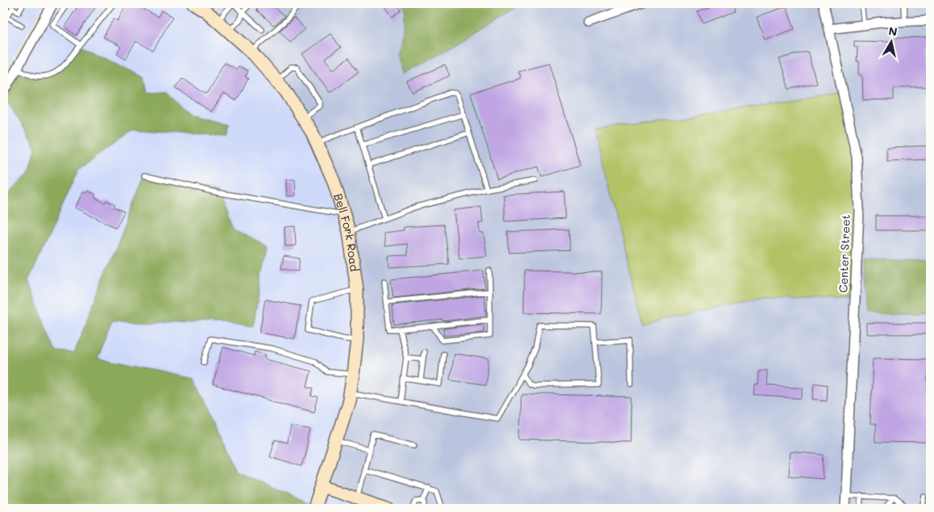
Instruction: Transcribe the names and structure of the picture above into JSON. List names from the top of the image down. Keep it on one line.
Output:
{"streets":{"main road":["Bell Fork Road"],"street":["Center Street"]},"north":"top"}
